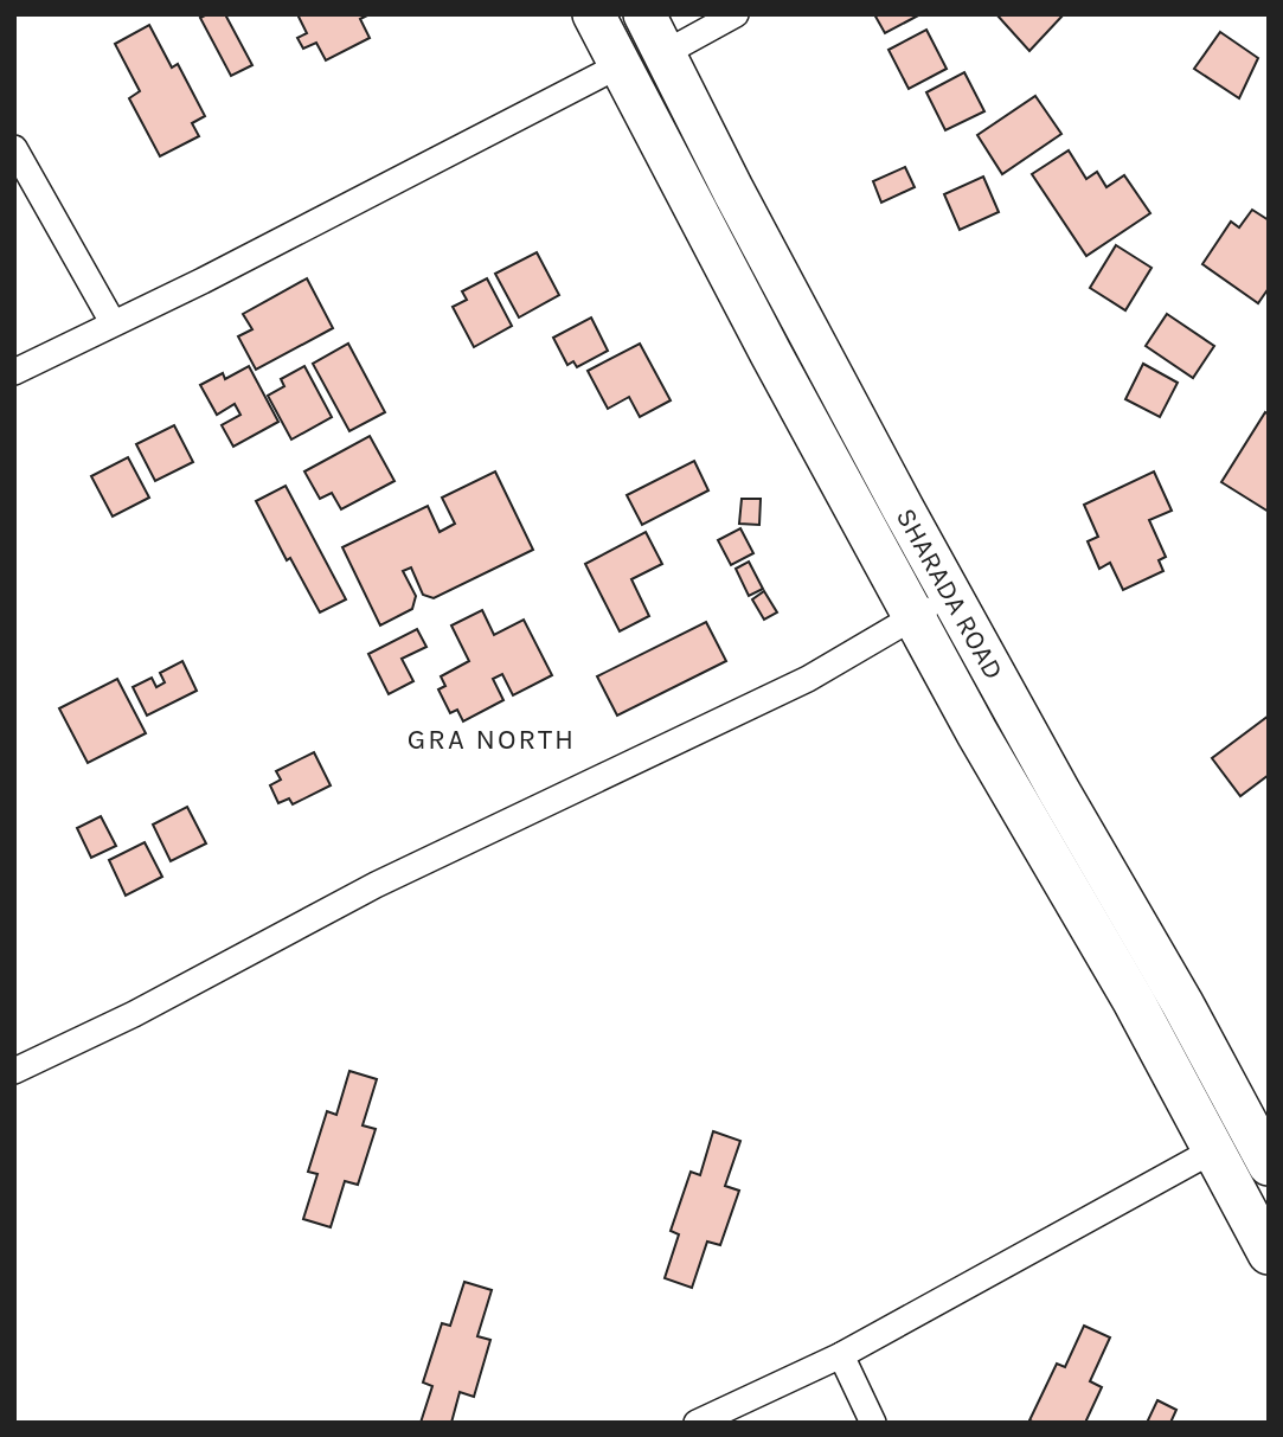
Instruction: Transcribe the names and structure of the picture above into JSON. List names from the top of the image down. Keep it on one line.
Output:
{"streets":{"main road":["SHARADA ROAD"]},"districts":["GRA NORTH"]}
